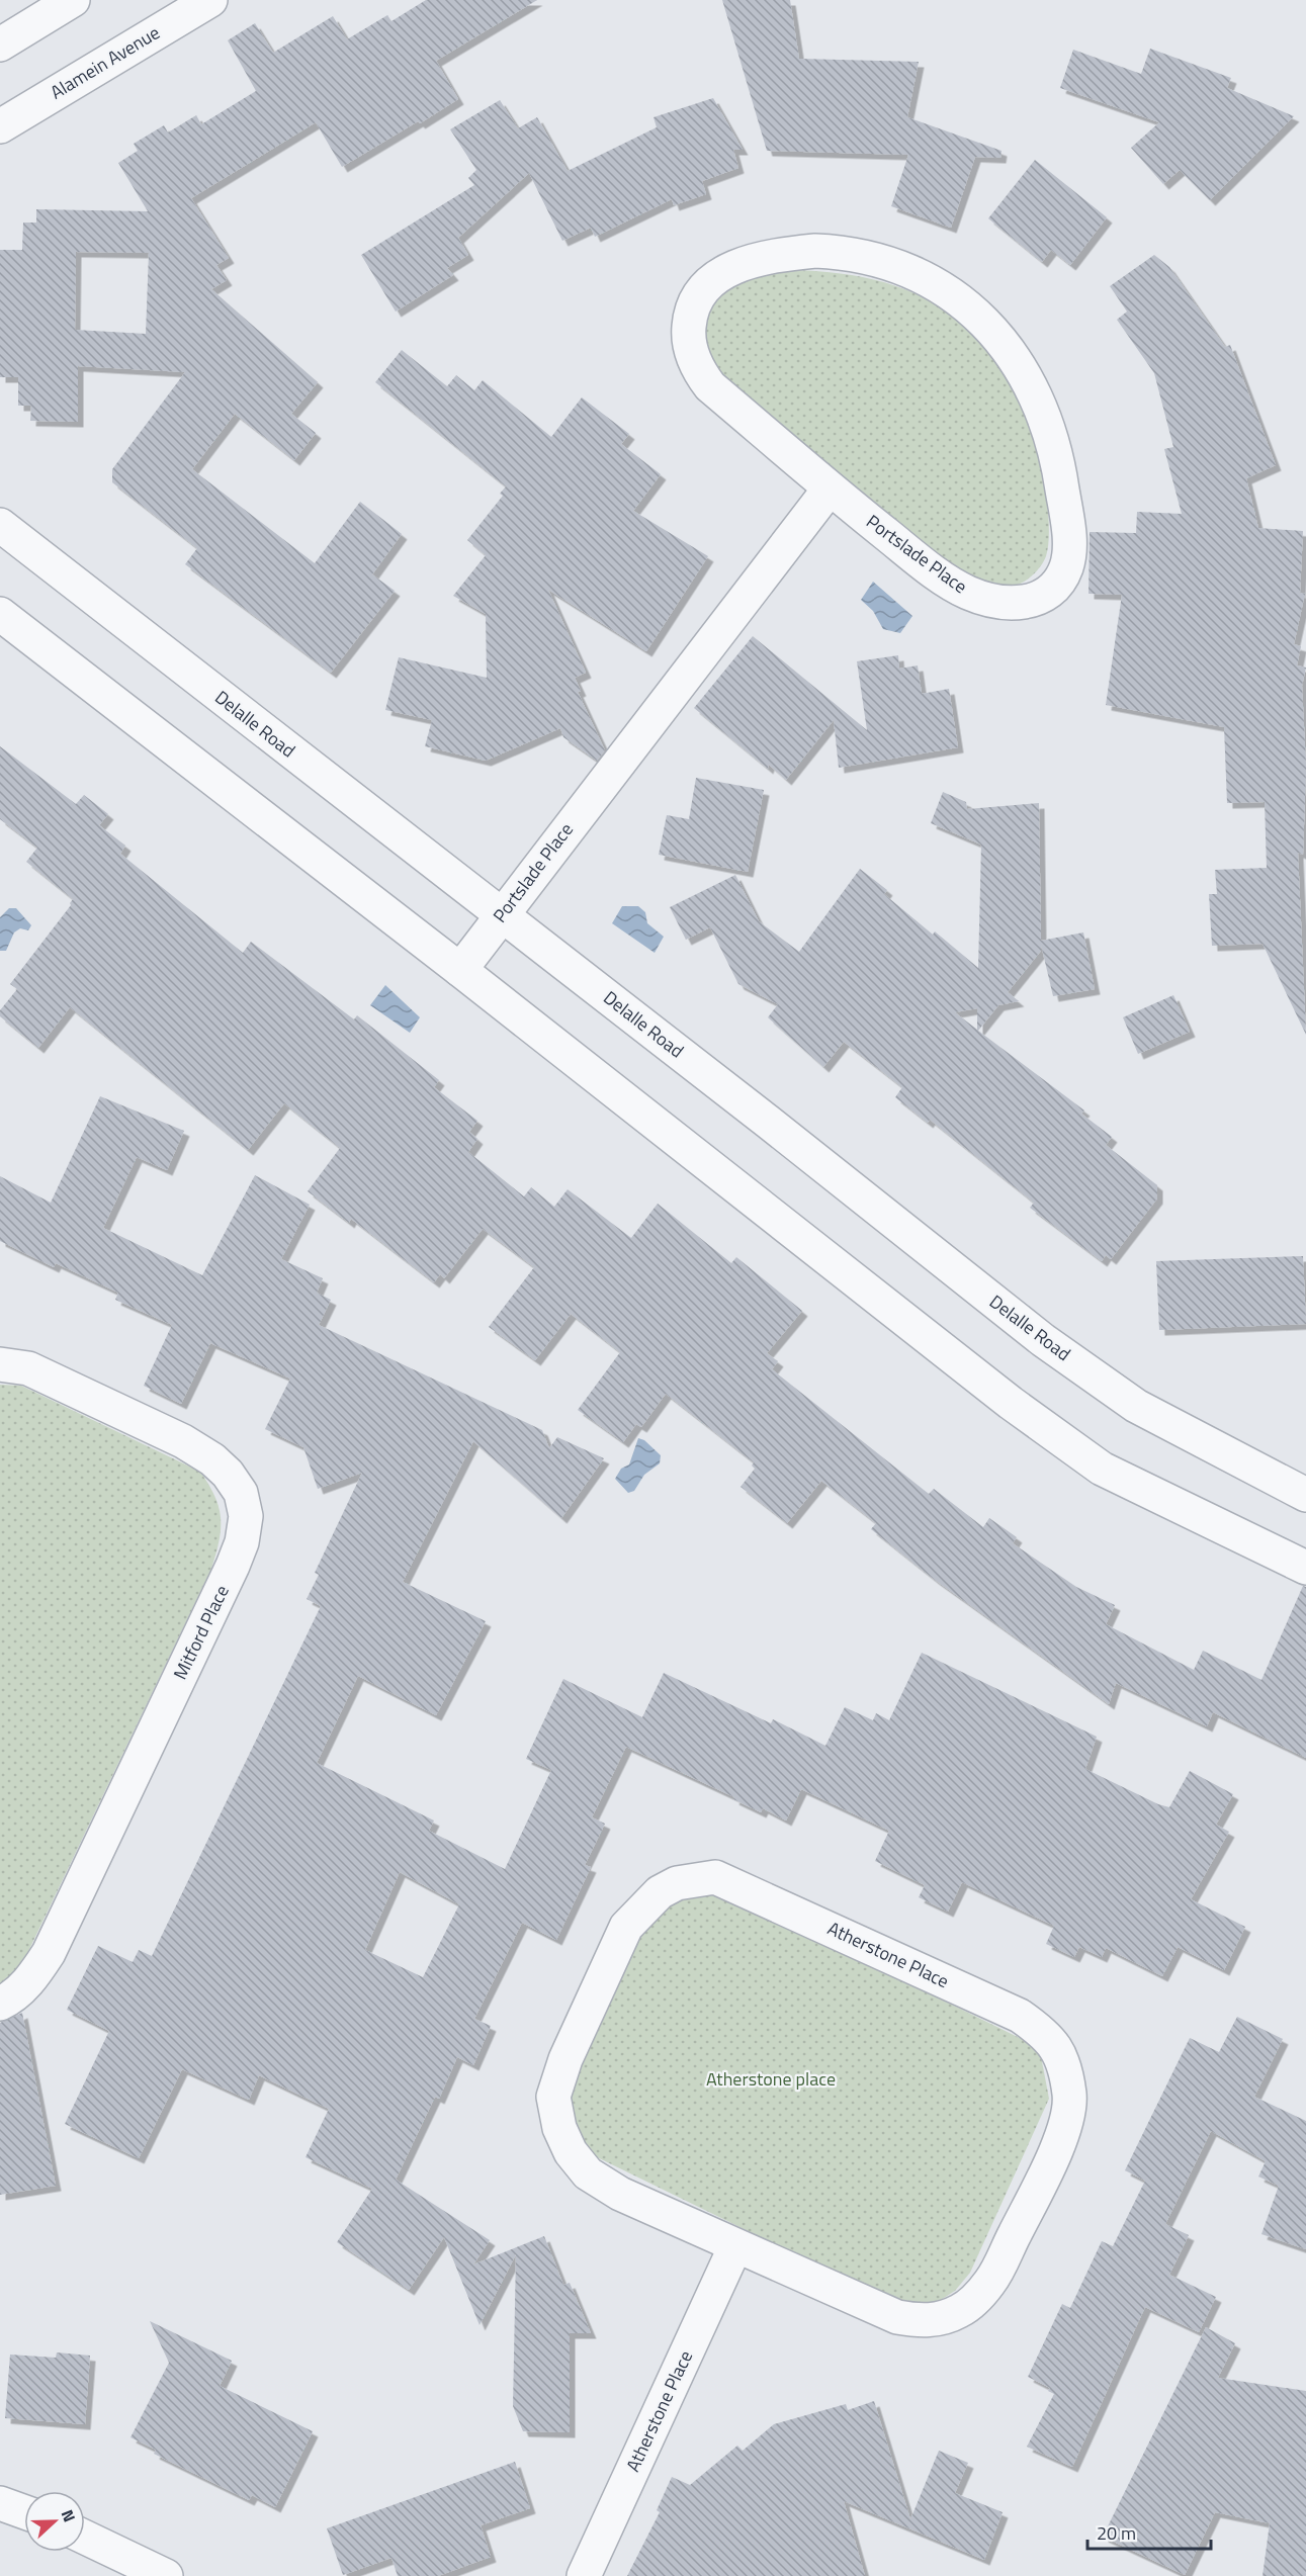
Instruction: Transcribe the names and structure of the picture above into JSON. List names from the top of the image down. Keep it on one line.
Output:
{"streets":{"street":["Alamein Avenue","Portslade Place","Delalle Road","Mitford Place","Atherstone Place"]},"crossings":[["Portslade Place","Delalle Road"]],"parks":["Atherstone place"],"scale_bar":"20 m","north":"right"}
